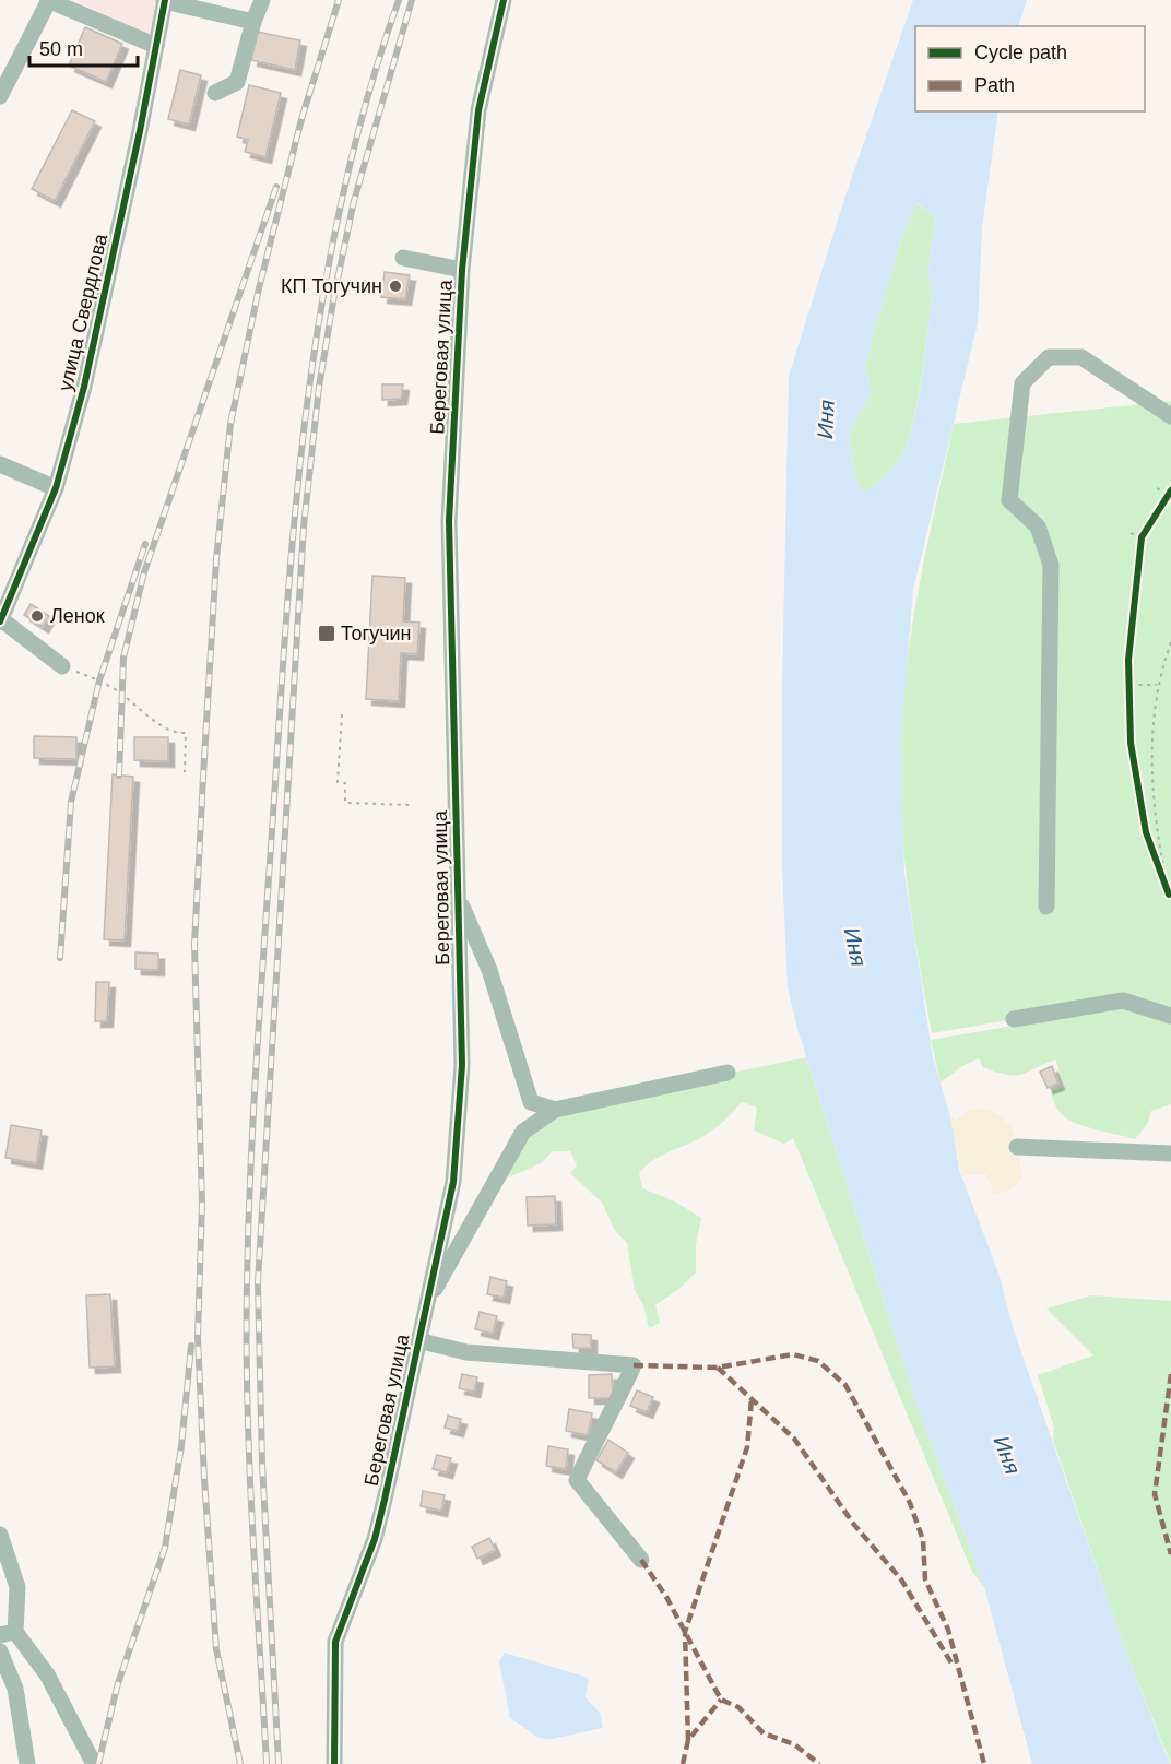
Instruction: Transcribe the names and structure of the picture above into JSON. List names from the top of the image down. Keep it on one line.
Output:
{"streets":{"street":["улица Свердлова","Береговая улица"]},"water":["Иня"],"places":{"other":["КП Тогучин","Ленок"],"transit":["Тогучин"]},"legend":["Cycle path","Path"],"scale_bar":"50 m"}
